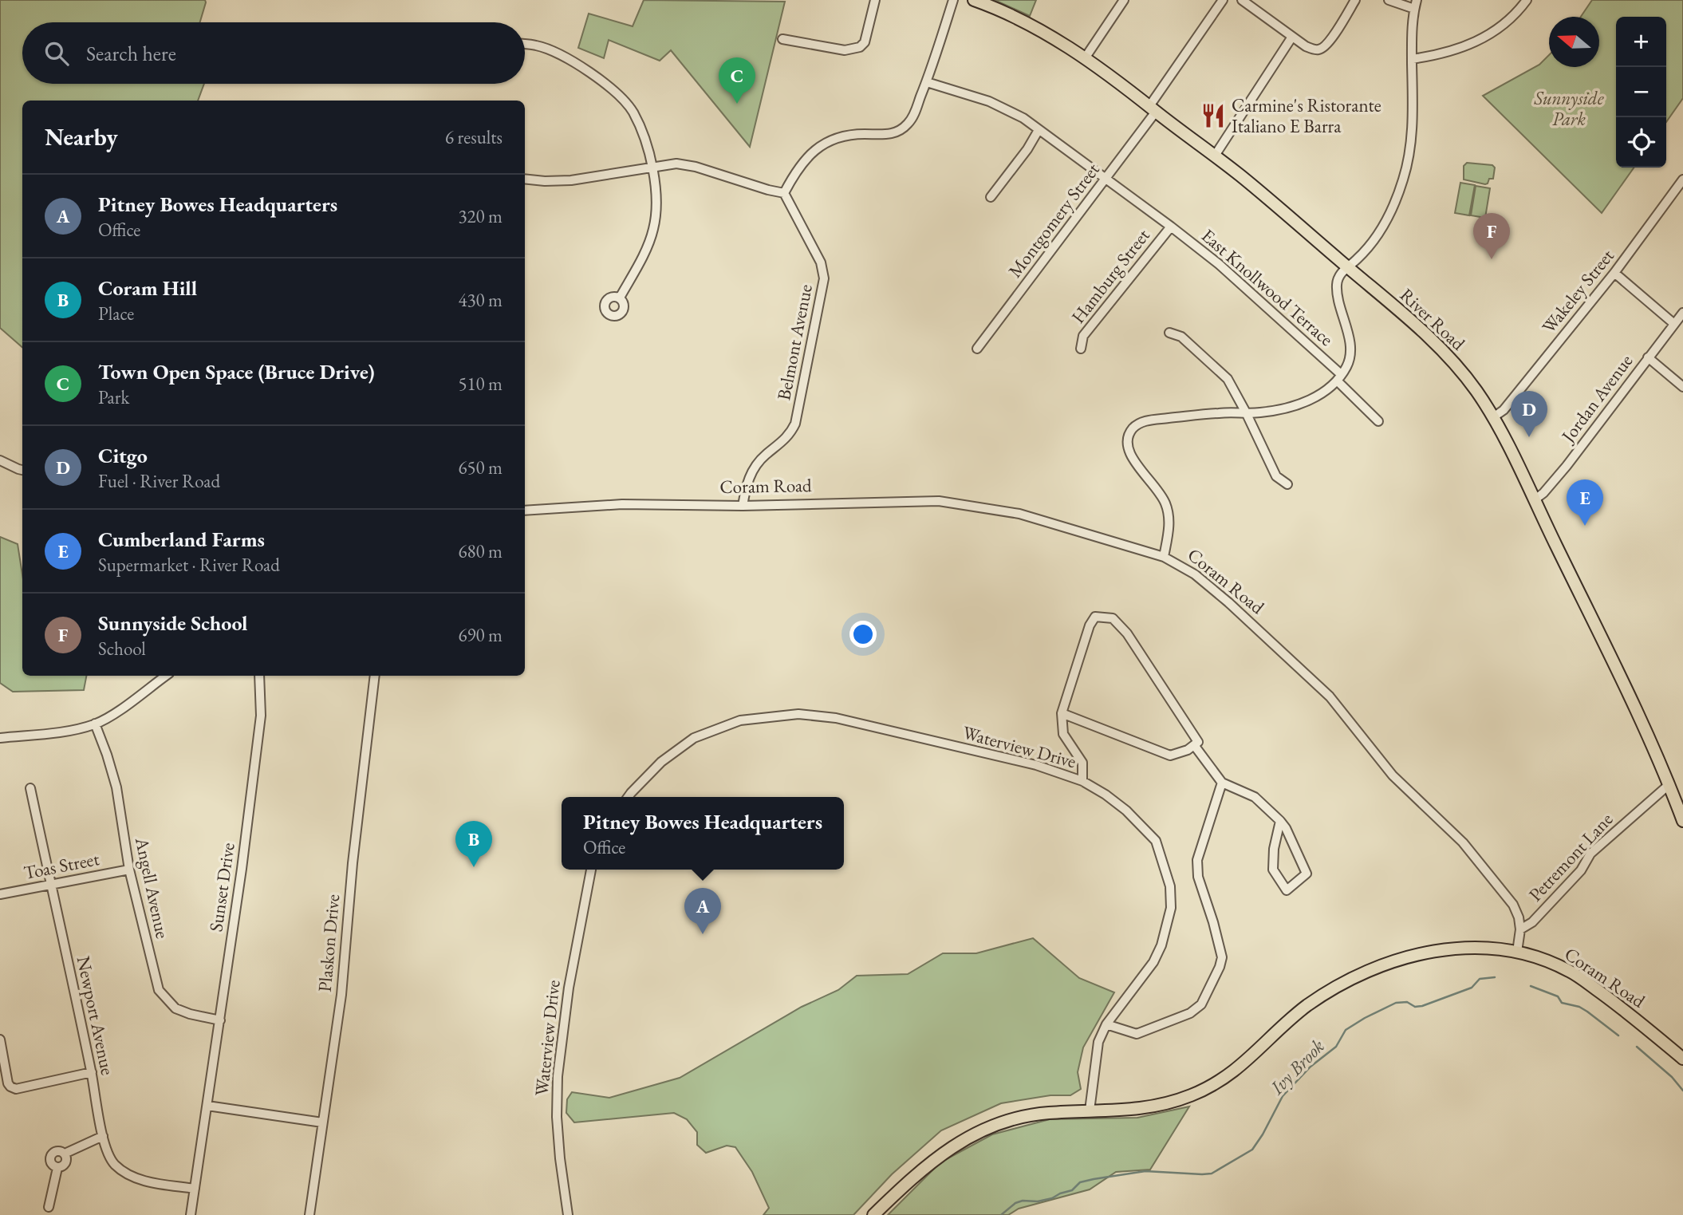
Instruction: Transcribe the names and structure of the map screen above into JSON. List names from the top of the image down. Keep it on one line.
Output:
{"streets":{"main road":["River Road","Coram Road"],"street":["Montgomery Street","Hamburg Street","East Knollwood Terrace","Wakeley Street","Belmont Avenue","Jordan Avenue","Waterview Drive","Petremont Lane","Toas Street","Sunset Drive","Angell Avenue","Plaskon Drive","Newport Avenue"]},"crossings":[["Montgomery Street","East Knollwood Terrace"],["Montgomery Street","River Road"],["Hamburg Street","East Knollwood Terrace"],["Wakeley Street","River Road"],["River Road","Jordan Avenue"],["River Road","Petremont Lane"],["Belmont Avenue","Coram Road"],["Coram Road","Petremont Lane"],["Toas Street","Angell Avenue"],["Toas Street","Newport Avenue"],["Sunset Drive","Angell Avenue"],["Sunset Drive","Newport Avenue"]],"water":["Ivy Brook"],"parks":["Sunnyside Park"],"places":{"restaurant":["Carmine's Ristorante Italiano E Barra"]},"north":"left","page":{"map_buttons":["+","−"],"search":"Search here","pins":["C","F","D","E","B","A"],"heading":["Nearby","6 results"],"list":[{"mark":"A","name":"Pitney Bowes Headquarters","note":"Office","value":"320 m"},{"mark":"B","name":"Coram Hill","note":"Place","value":"430 m"},{"mark":"C","name":"Town Open Space (Bruce Drive)","note":"Park","value":"510 m"},{"mark":"D","name":"Citgo","note":"Fuel · River Road","value":"650 m"},{"mark":"E","name":"Cumberland Farms","note":"Supermarket · River Road","value":"680 m"},{"mark":"F","name":"Sunnyside School","note":"School","value":"690 m"}],"popup":["Pitney Bowes Headquarters","Office"]}}
